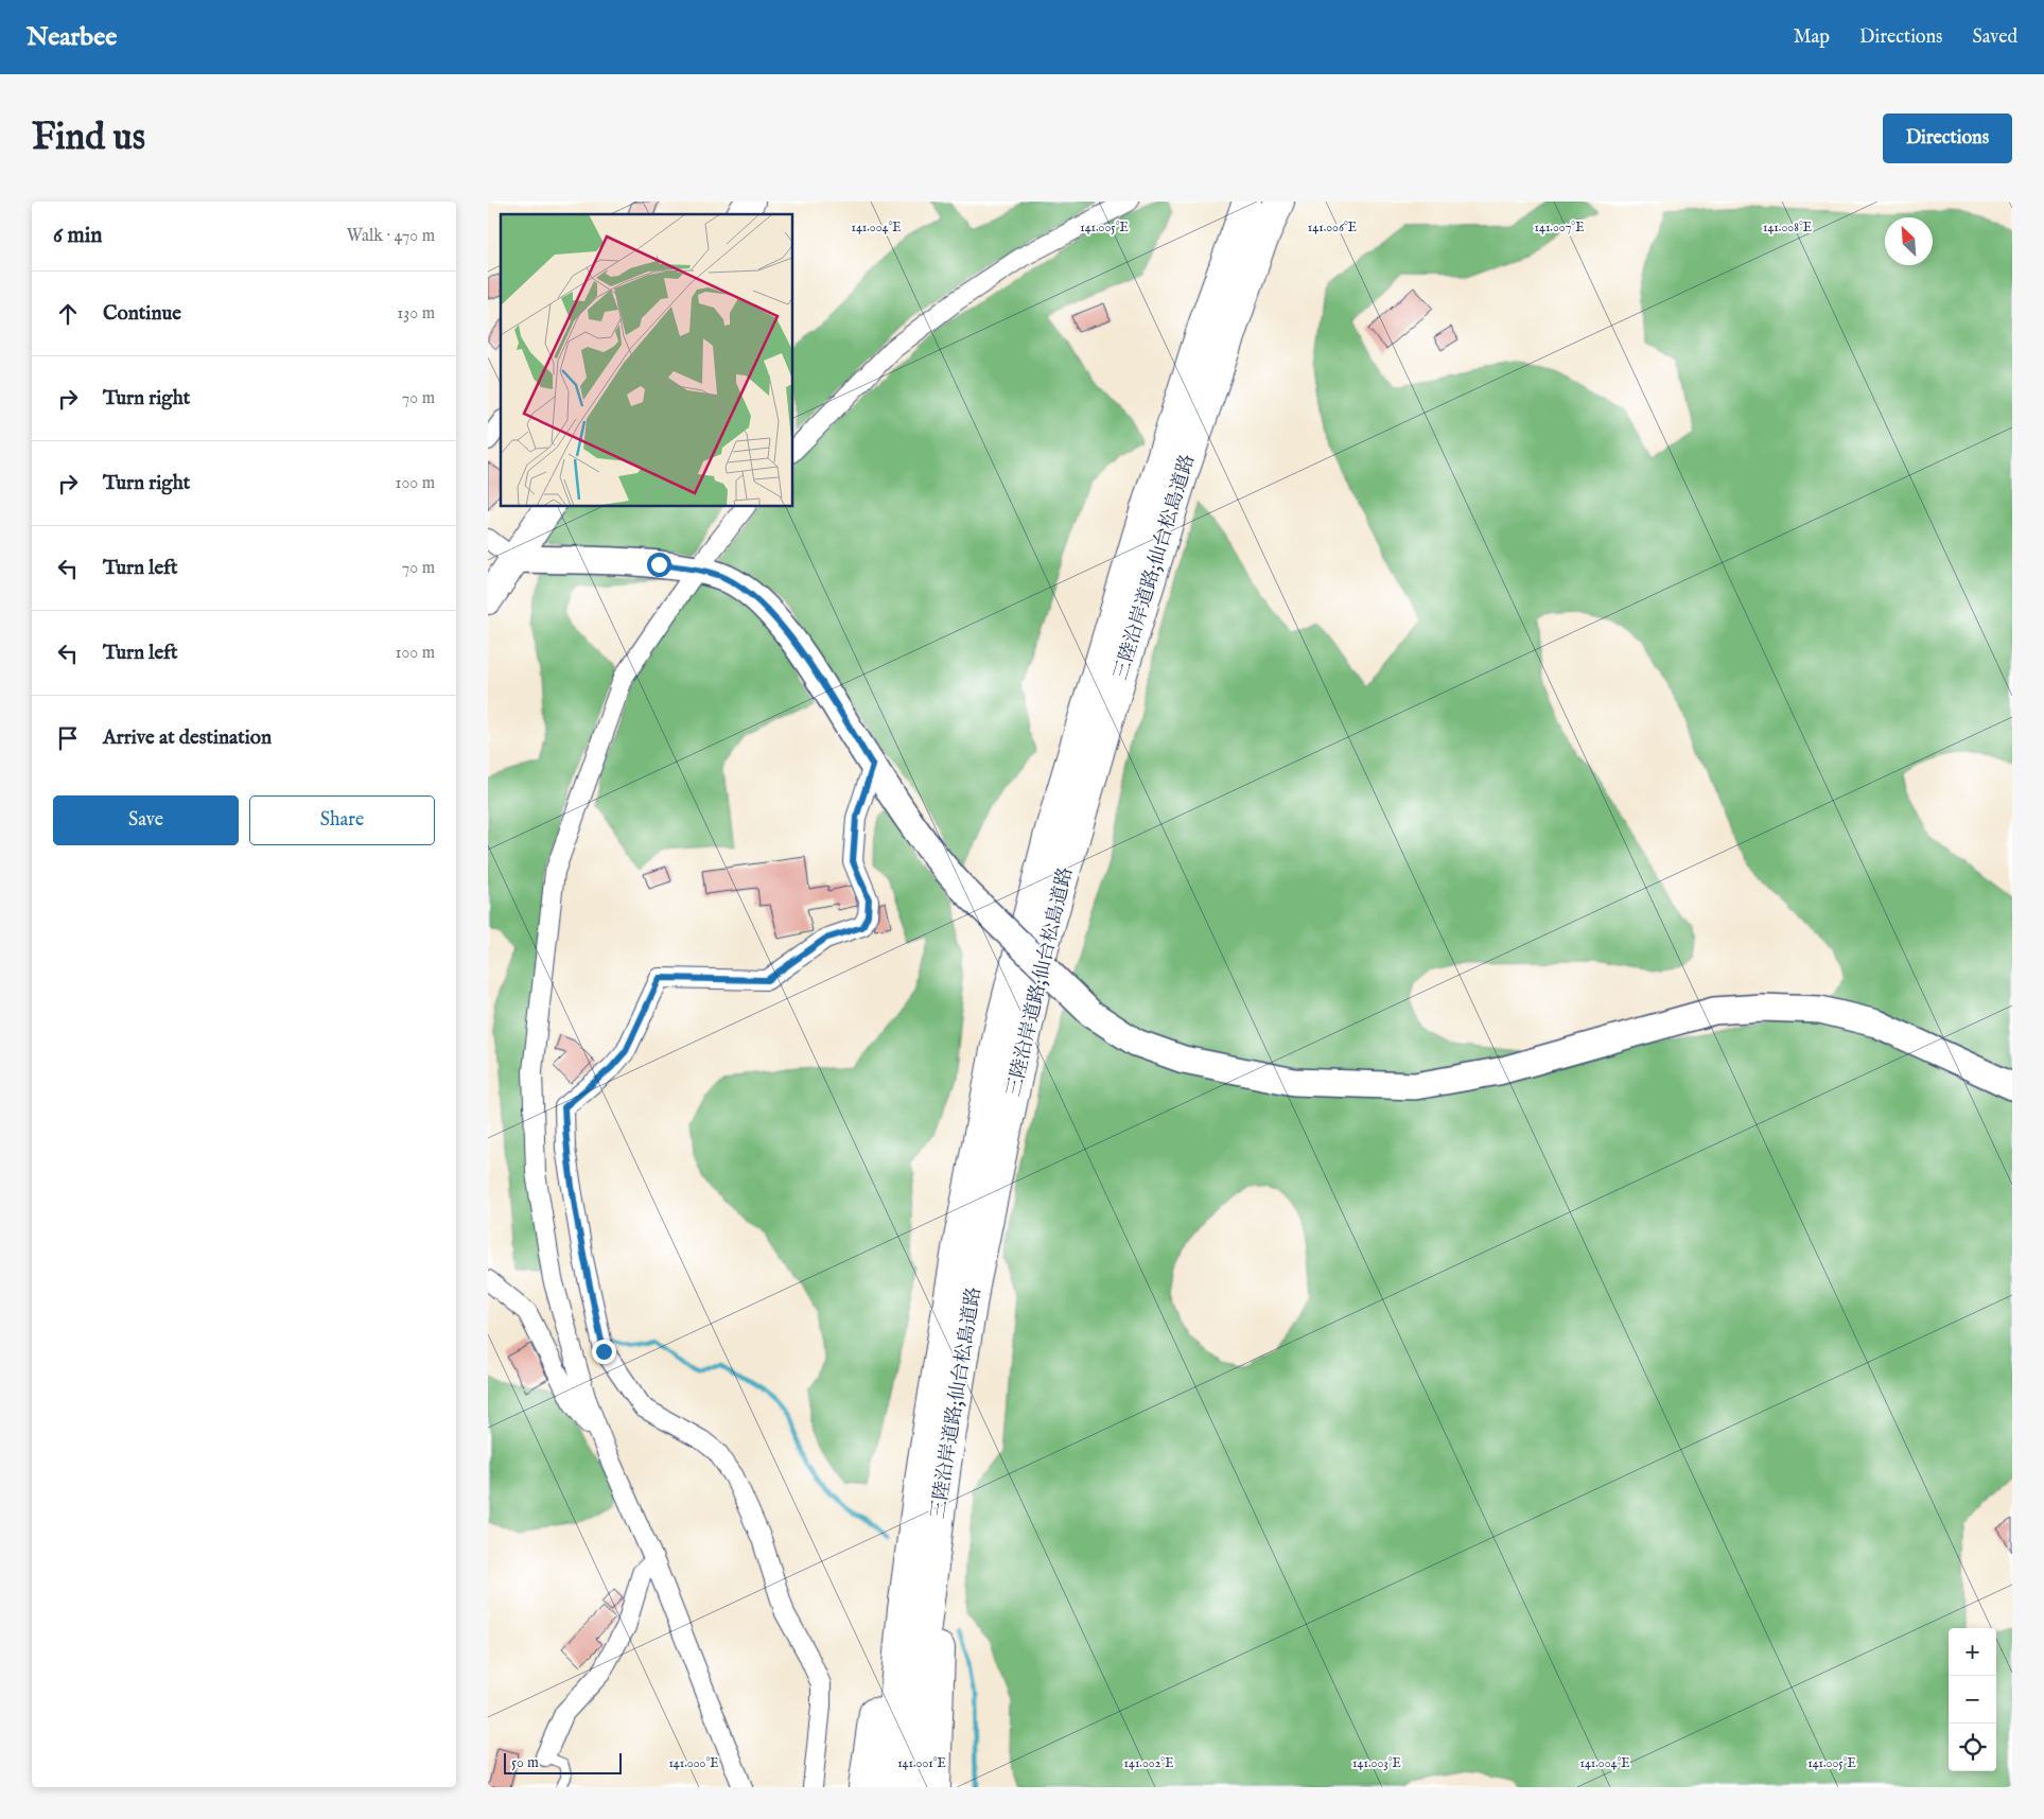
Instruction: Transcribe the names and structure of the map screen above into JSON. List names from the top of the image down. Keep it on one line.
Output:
{"streets":{"main road":["三陸沿岸道路;仙台松島道路"]},"scale_bar":"50 m","north":"top left","page":{"header":"Nearbee","nav":["Map","Directions","Saved"],"buttons":["Directions",["Save","Share"]],"title":"Find us","heading":["6 min","Walk · 470 m"],"list":[["Continue","130 m"],["Turn right","70 m"],["Turn right","100 m"],["Turn left","70 m"],["Turn left","100 m"],"Arrive at destination"],"map_buttons":["+","−"],"scale":"50 m"},"coordinates":["141.006°E","141.007°E","141.008°E","141.004°E","141.005°E","141.000°E","141.001°E","141.002°E","141.003°E"]}
